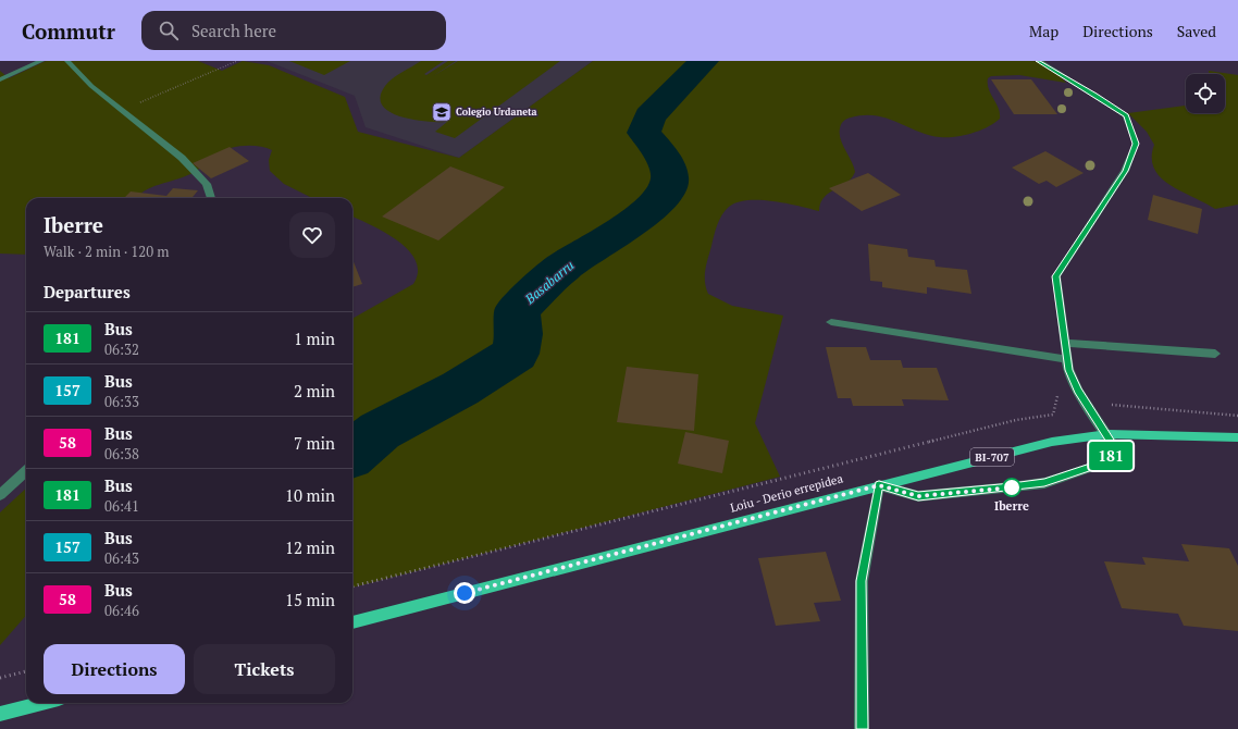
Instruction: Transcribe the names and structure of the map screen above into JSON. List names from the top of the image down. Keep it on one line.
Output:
{"streets":{"main road":["BI-707","Loiu - Derio errepidea"]},"water":["Basabarru"],"places":{"school or university":["Colegio Urdaneta"],"other":["Iberre"]},"lines":["bus line 181"],"page":{"header":"Commutr","search":"Search here","nav":["Map","Directions","Saved"],"on_map":"181","heading":[["Iberre","Walk · 2 min · 120 m"],"Departures"],"list":[{"mark":"181","name":"Bus","note":"06:32","value":"1 min"},{"mark":"157","name":"Bus","note":"06:33","value":"2 min"},{"mark":"58","name":"Bus","note":"06:38","value":"7 min"},{"mark":"181","name":"Bus","note":"06:41","value":"10 min"},{"mark":"157","name":"Bus","note":"06:43","value":"12 min"},{"mark":"58","name":"Bus","note":"06:46","value":"15 min"}],"buttons":["Directions","Tickets"]}}
